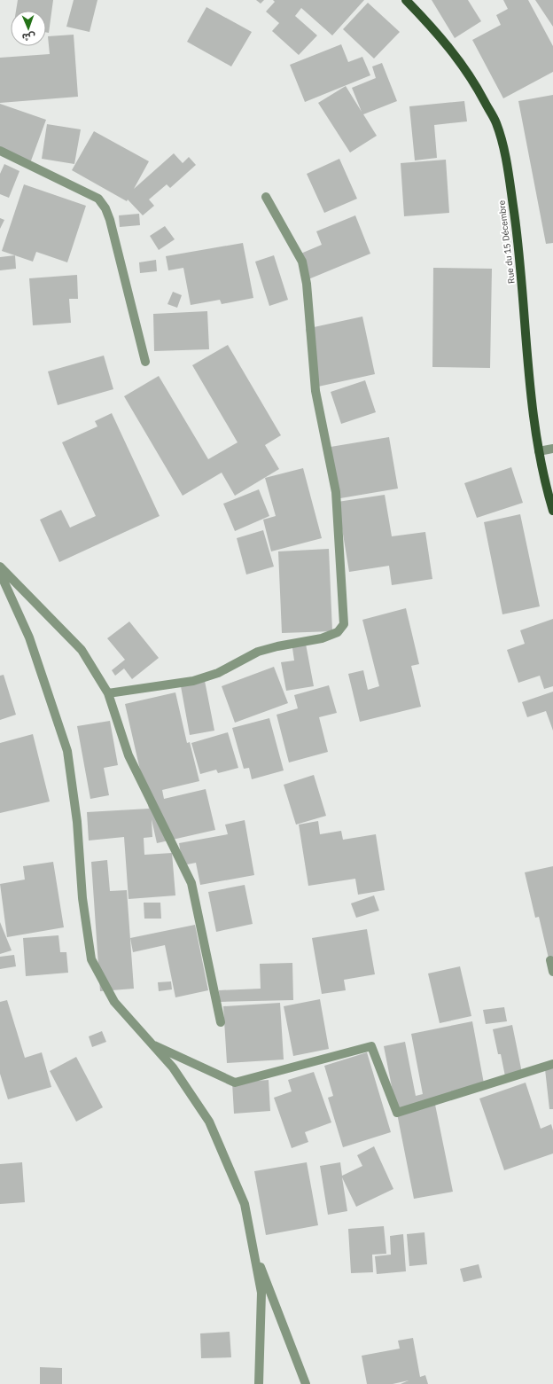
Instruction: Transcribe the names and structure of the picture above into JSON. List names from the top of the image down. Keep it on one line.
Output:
{"streets":{"main road":["Rue du 15 Décembre"]},"north":"bottom"}
